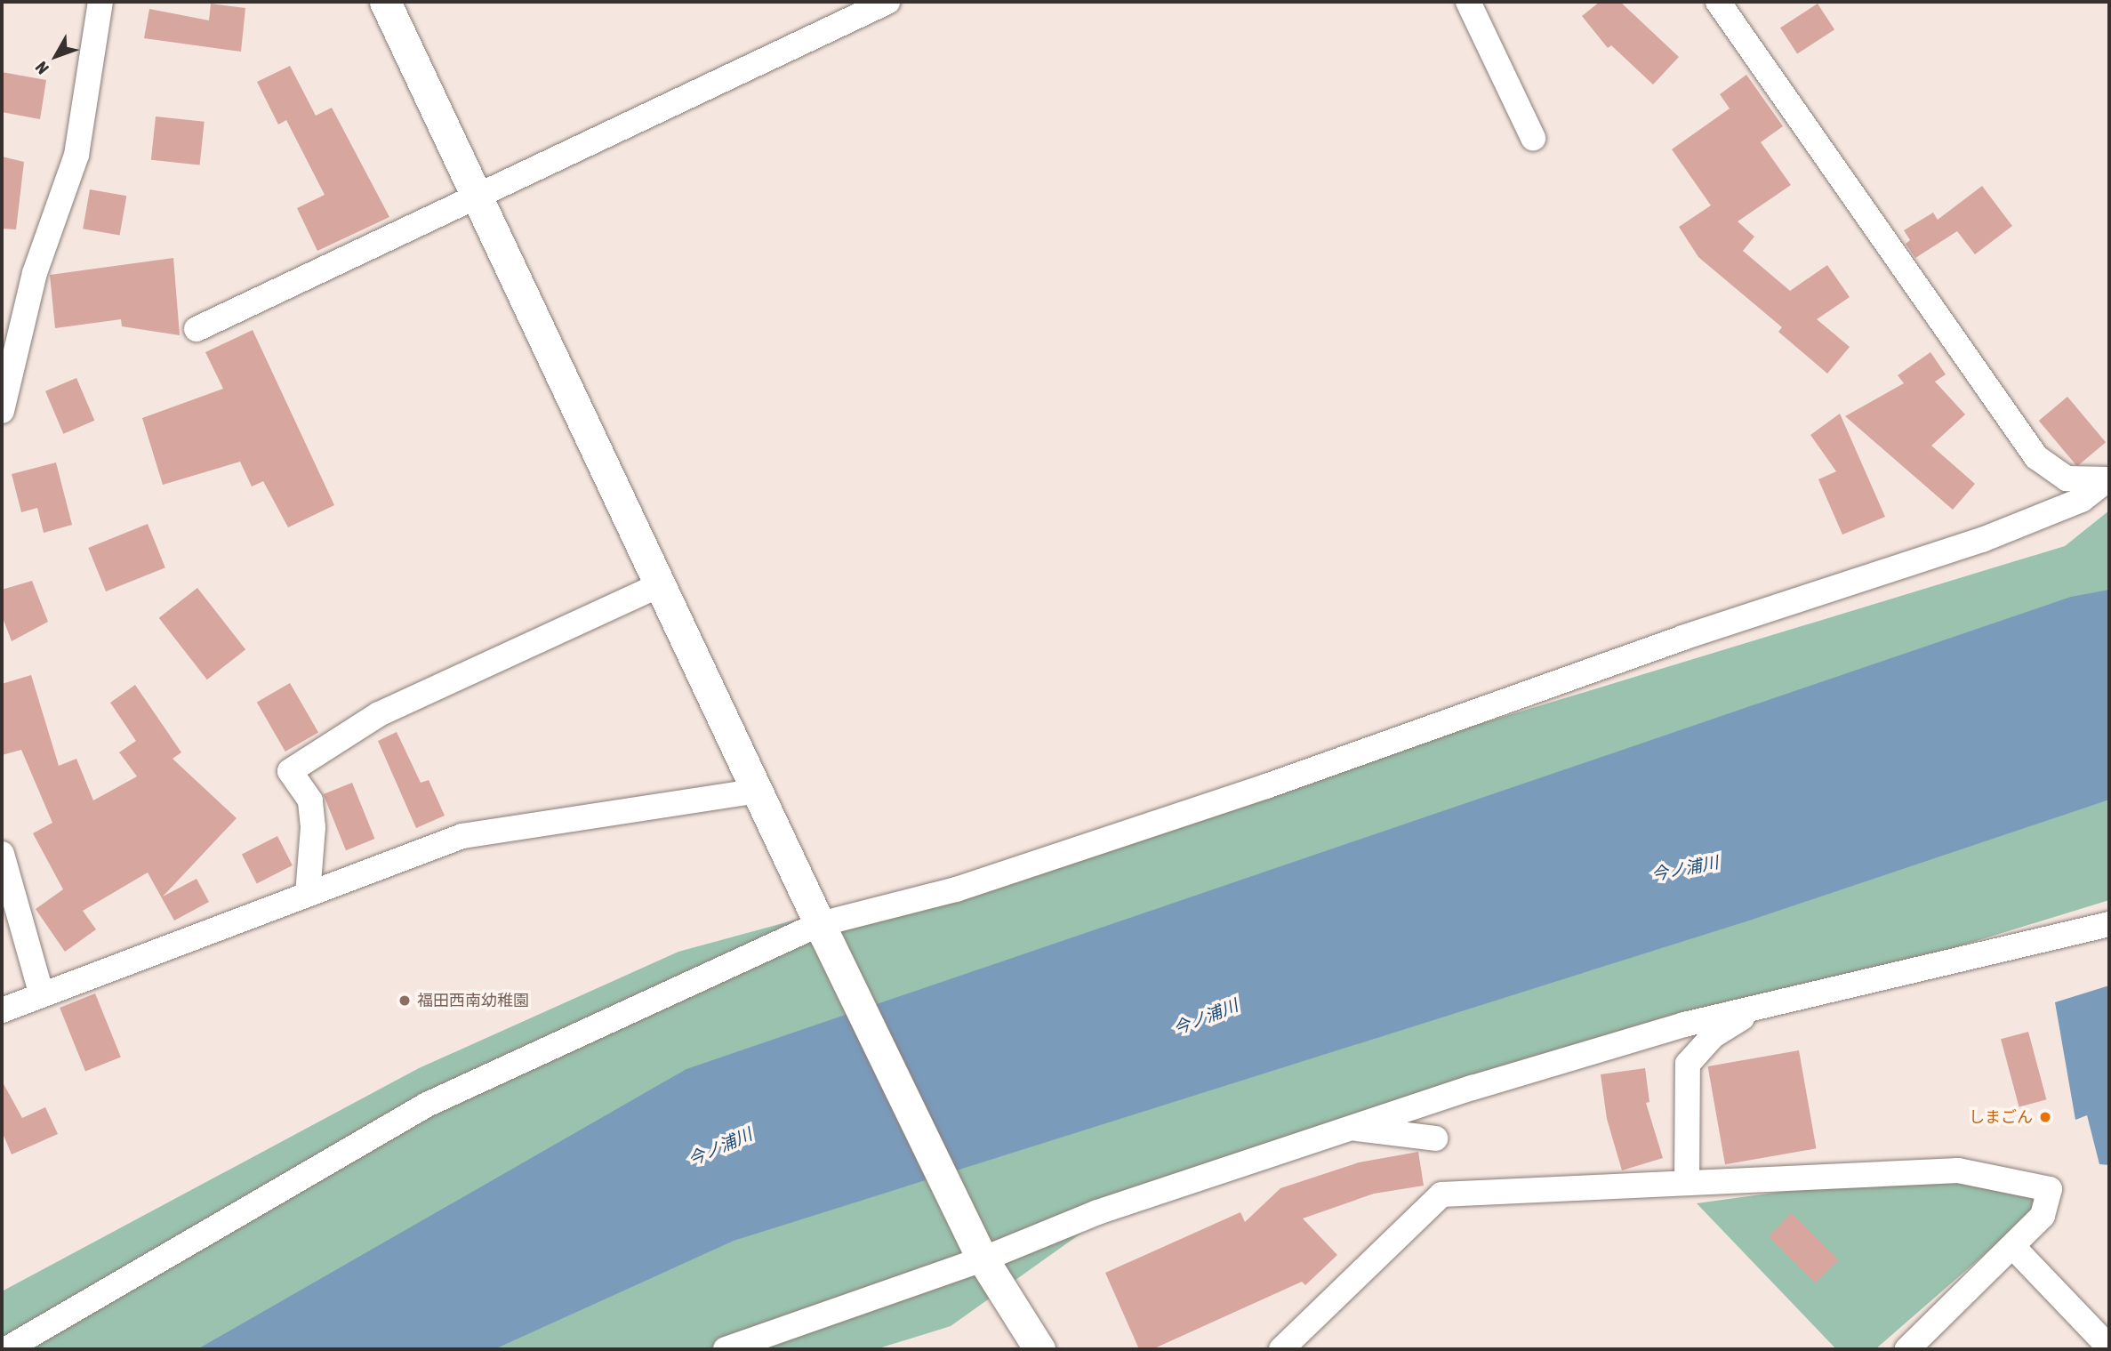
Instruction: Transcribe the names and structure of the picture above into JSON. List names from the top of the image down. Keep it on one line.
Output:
{"water":["今ノ浦川"],"places":["福田西南幼稚園","しまごん"],"north":"bottom left"}
